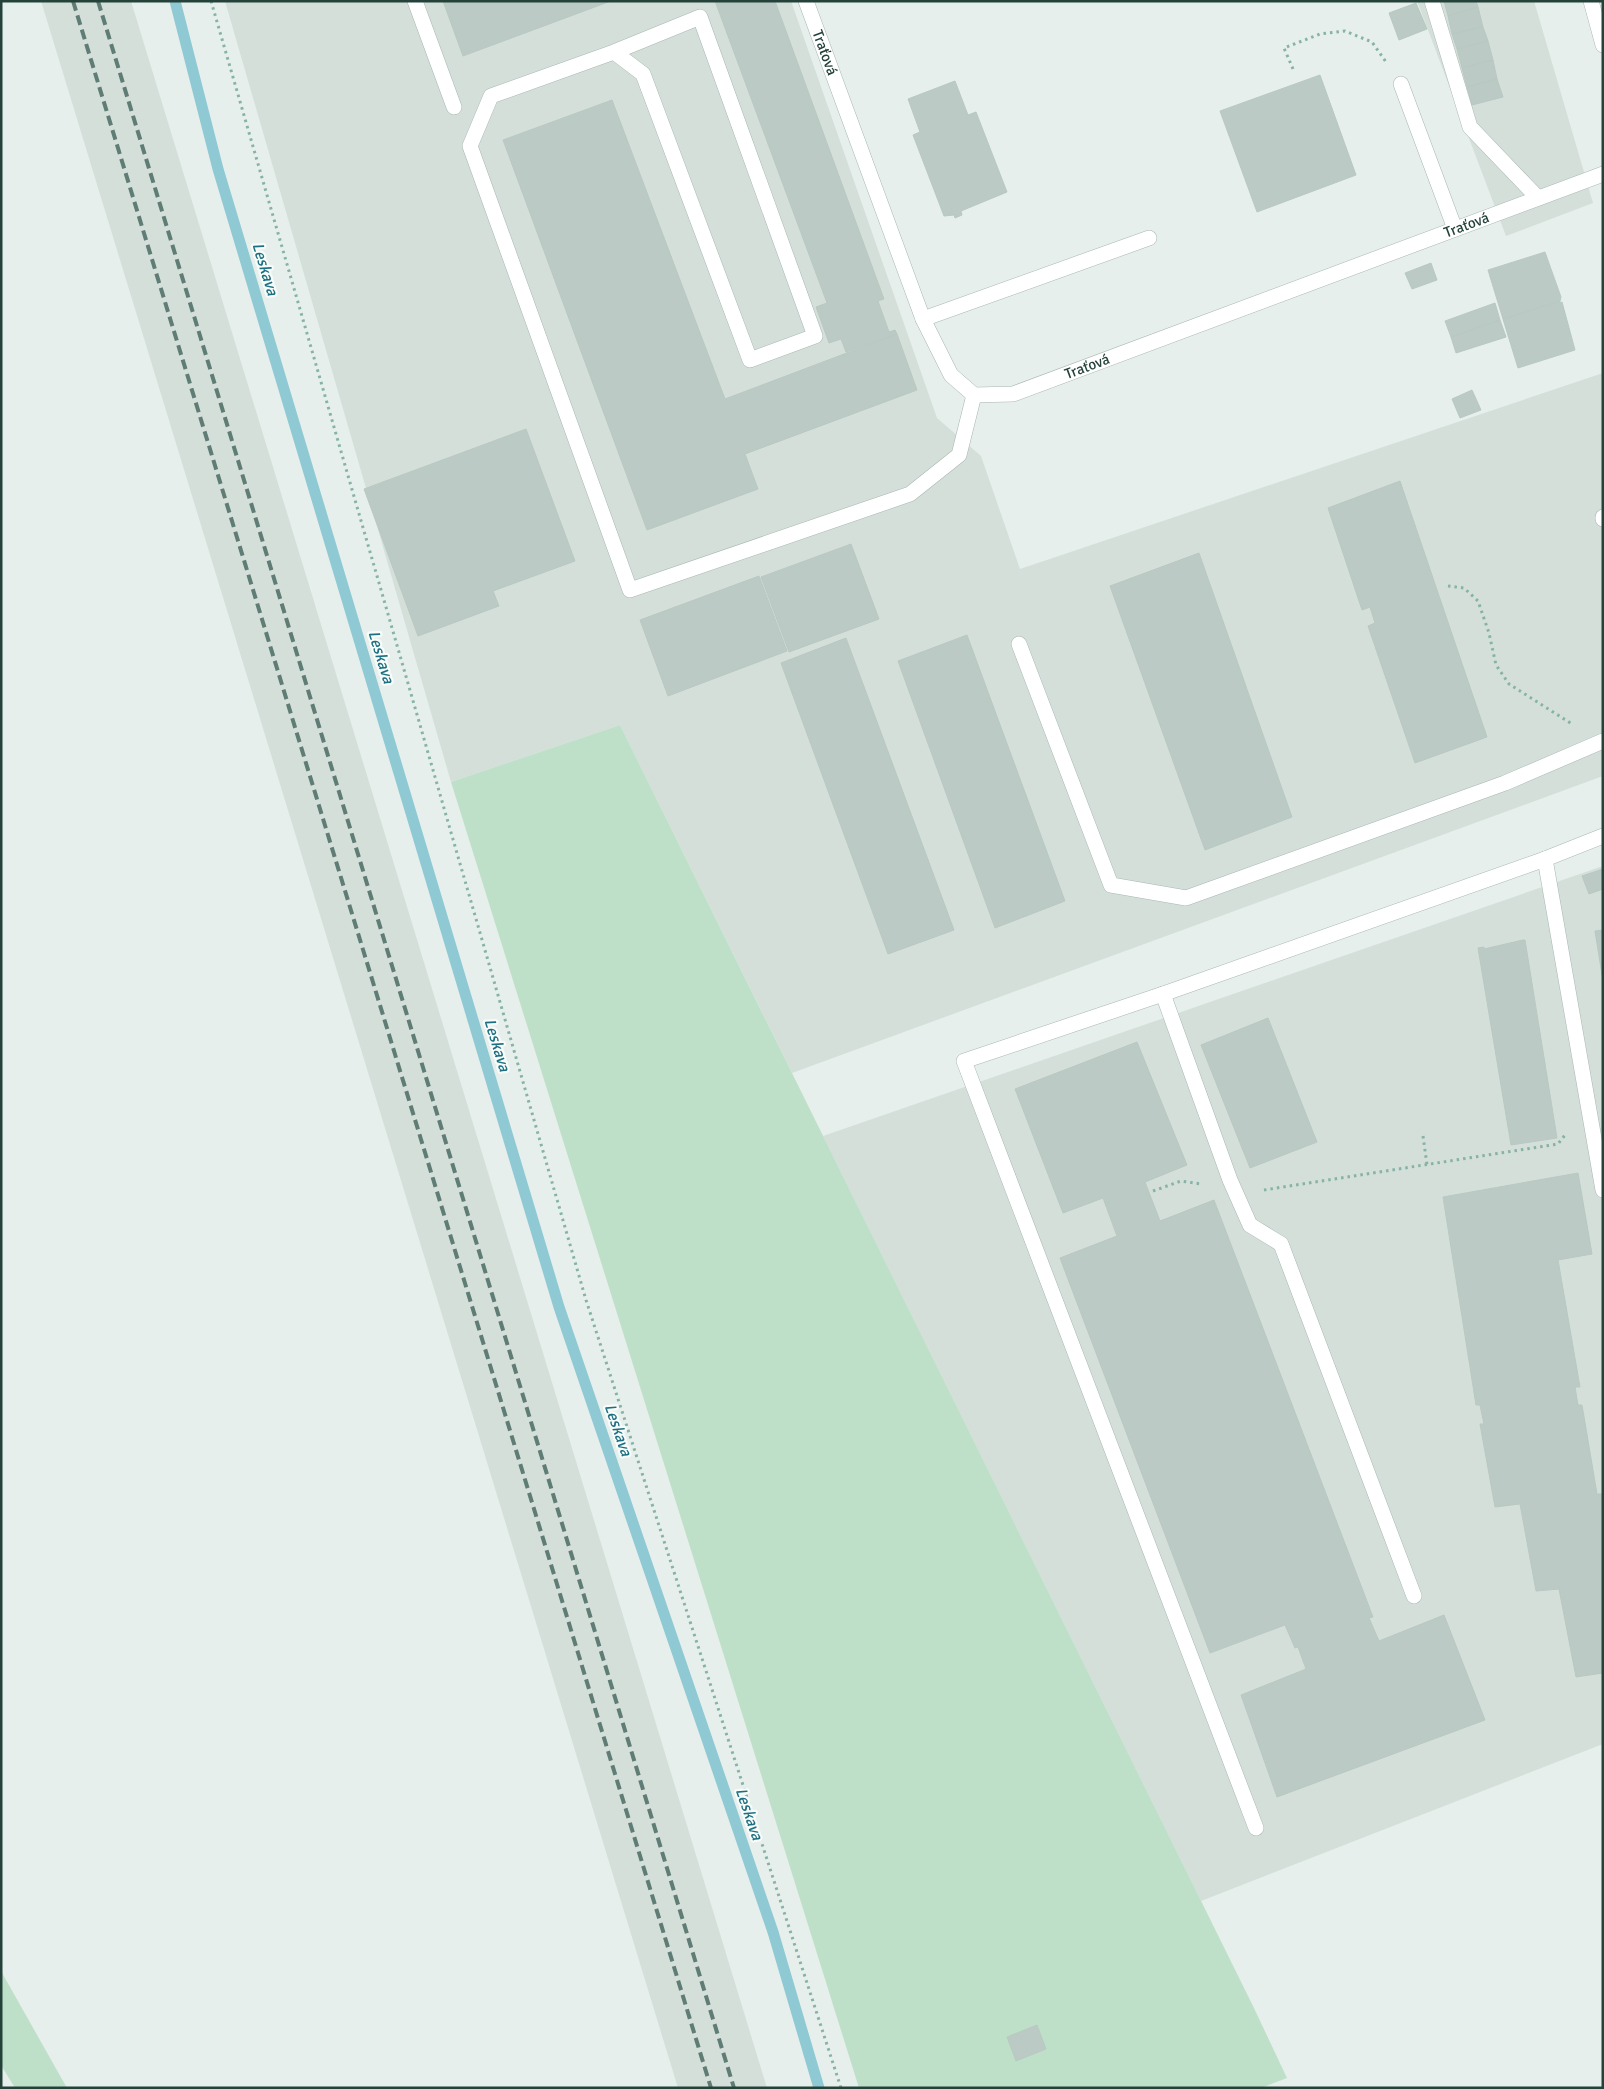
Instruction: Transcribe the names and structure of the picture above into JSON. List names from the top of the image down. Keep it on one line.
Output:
{"streets":{"street":["Traťová"]},"water":["Leskava"]}
